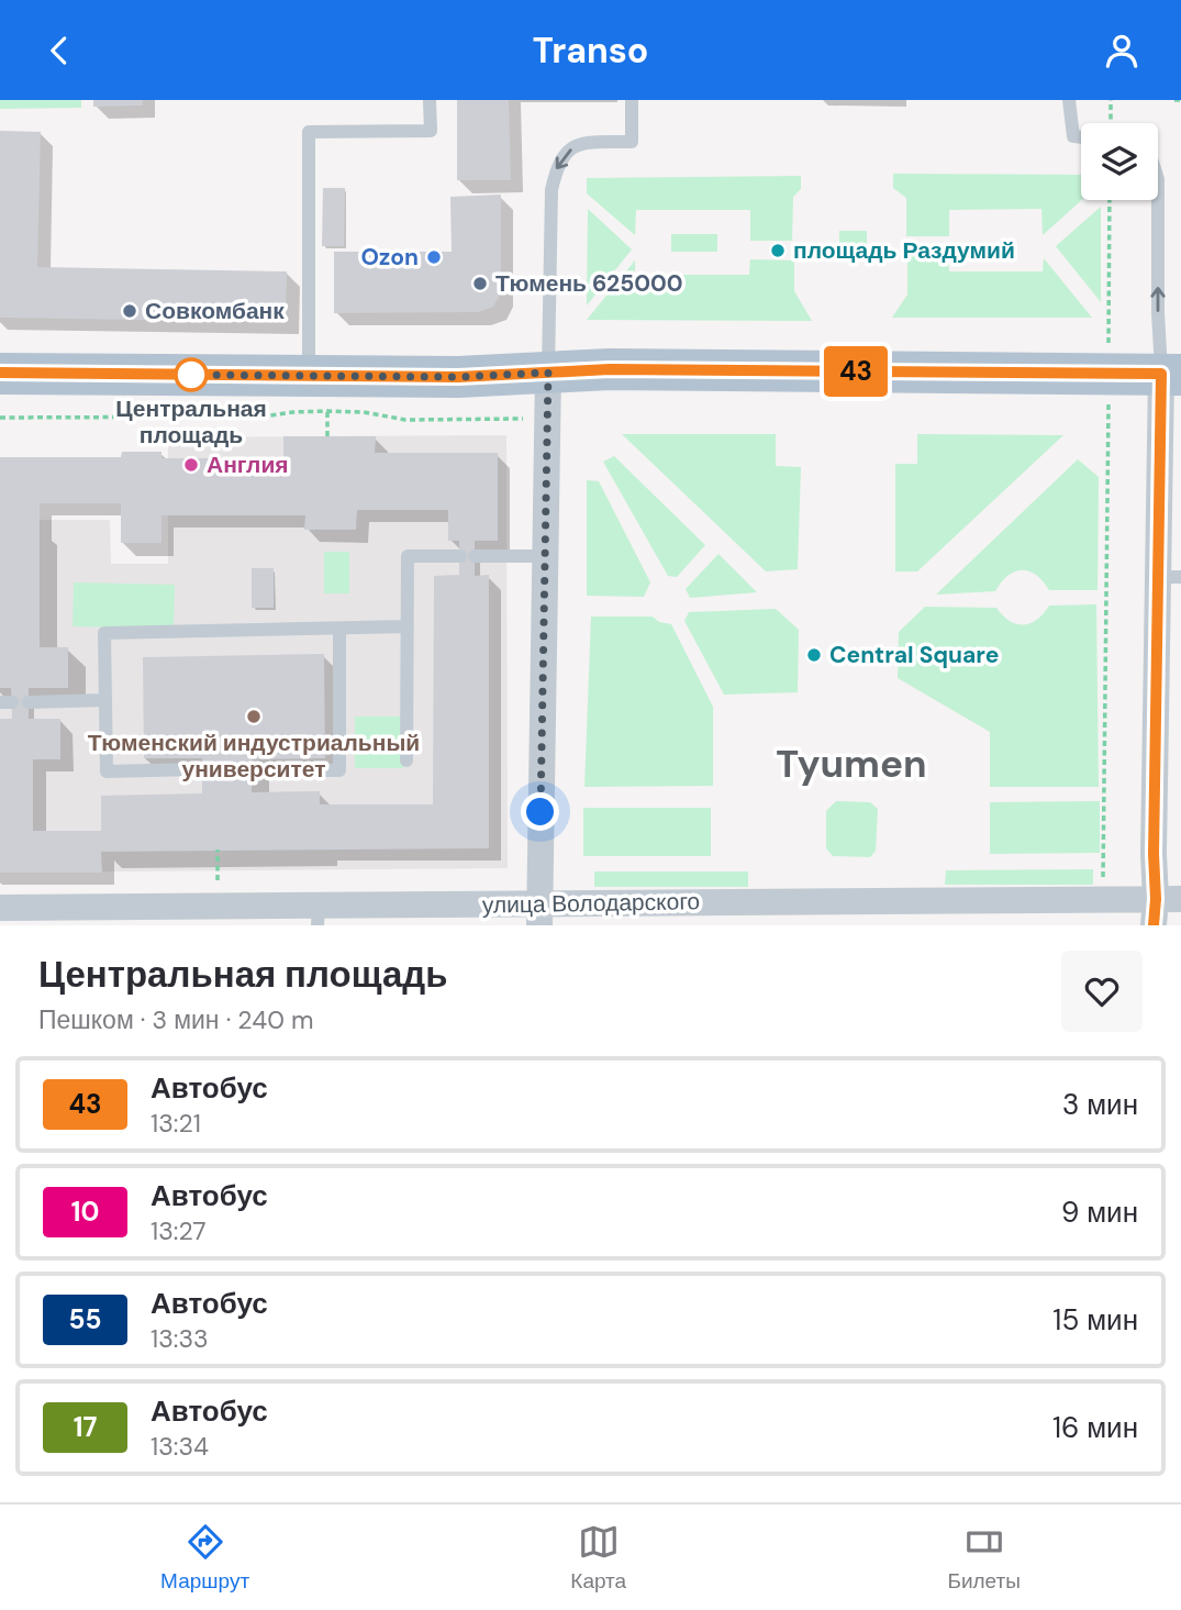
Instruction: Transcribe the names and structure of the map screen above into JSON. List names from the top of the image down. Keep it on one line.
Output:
{"streets":{"street":["улица Володарского"]},"districts":["Tyumen"],"places":["площадь Раздумий","Ozon","Тюмень 625000","Совкомбанк","Центральная площадь","Англия","Central Square","Тюменский индустриальный университет"],"lines":["bus line 43"],"page":{"header":"Transo","on_map":"43","heading":["Центральная площадь","Пешком · 3 мин · 240 m"],"list":[{"mark":"43","name":"Автобус","note":"13:21","value":"3 мин"},{"mark":"10","name":"Автобус","note":"13:27","value":"9 мин"},{"mark":"55","name":"Автобус","note":"13:33","value":"15 мин"},{"mark":"17","name":"Автобус","note":"13:34","value":"16 мин"}],"tabs":["Маршрут","Карта","Билеты"]}}
